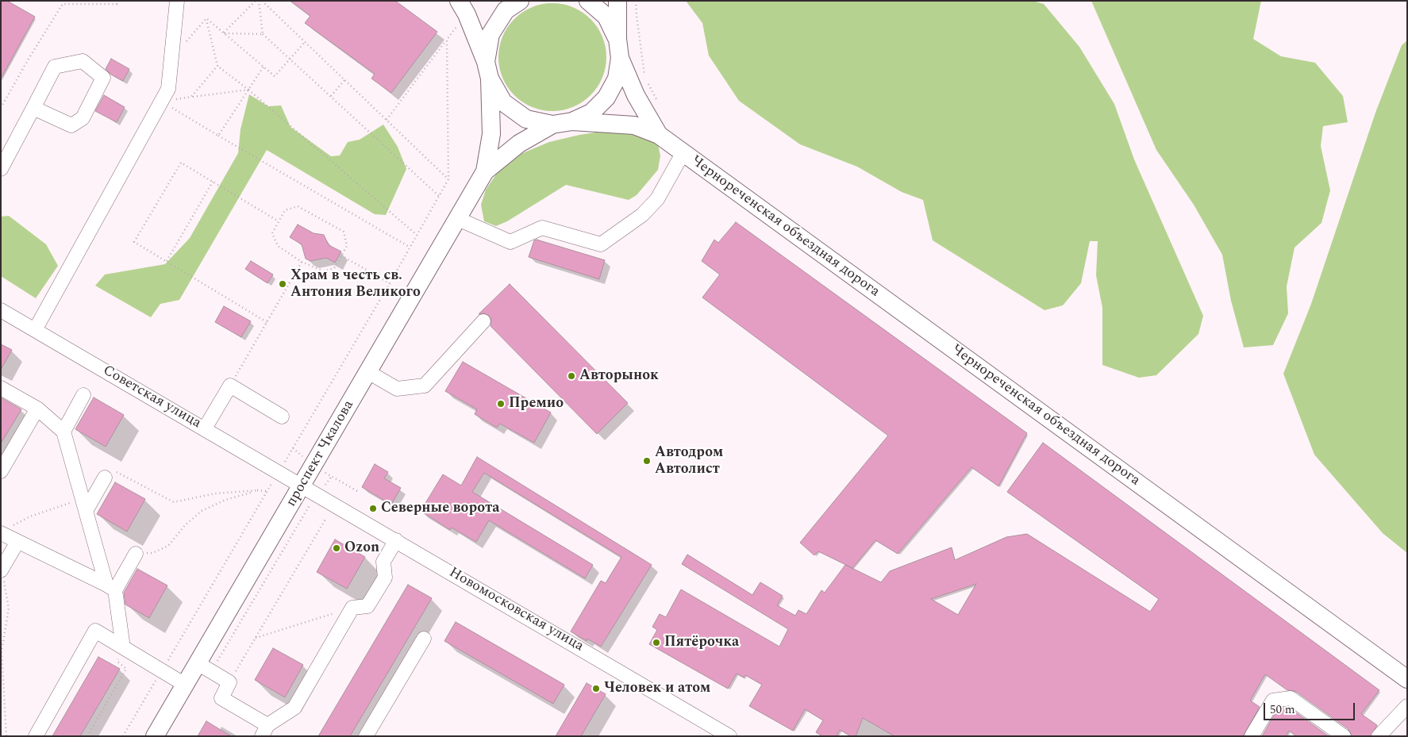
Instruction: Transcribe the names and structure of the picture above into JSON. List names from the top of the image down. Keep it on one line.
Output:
{"streets":{"main road":["Чернореченская объездная дорога","проспект Чкалова"],"street":["Советская улица","Новомосковская улица"]},"crossings":[["Советская улица","проспект Чкалова"],["Советская улица","Новомосковская улица"],["проспект Чкалова","Новомосковская улица"]],"places":["Храм в честь св. Антония Великого","Авторынок","Премио","Автодром Автолист","Северные ворота","Ozon","Пятёрочка","Человек и атом"],"scale_bar":"50 m"}
